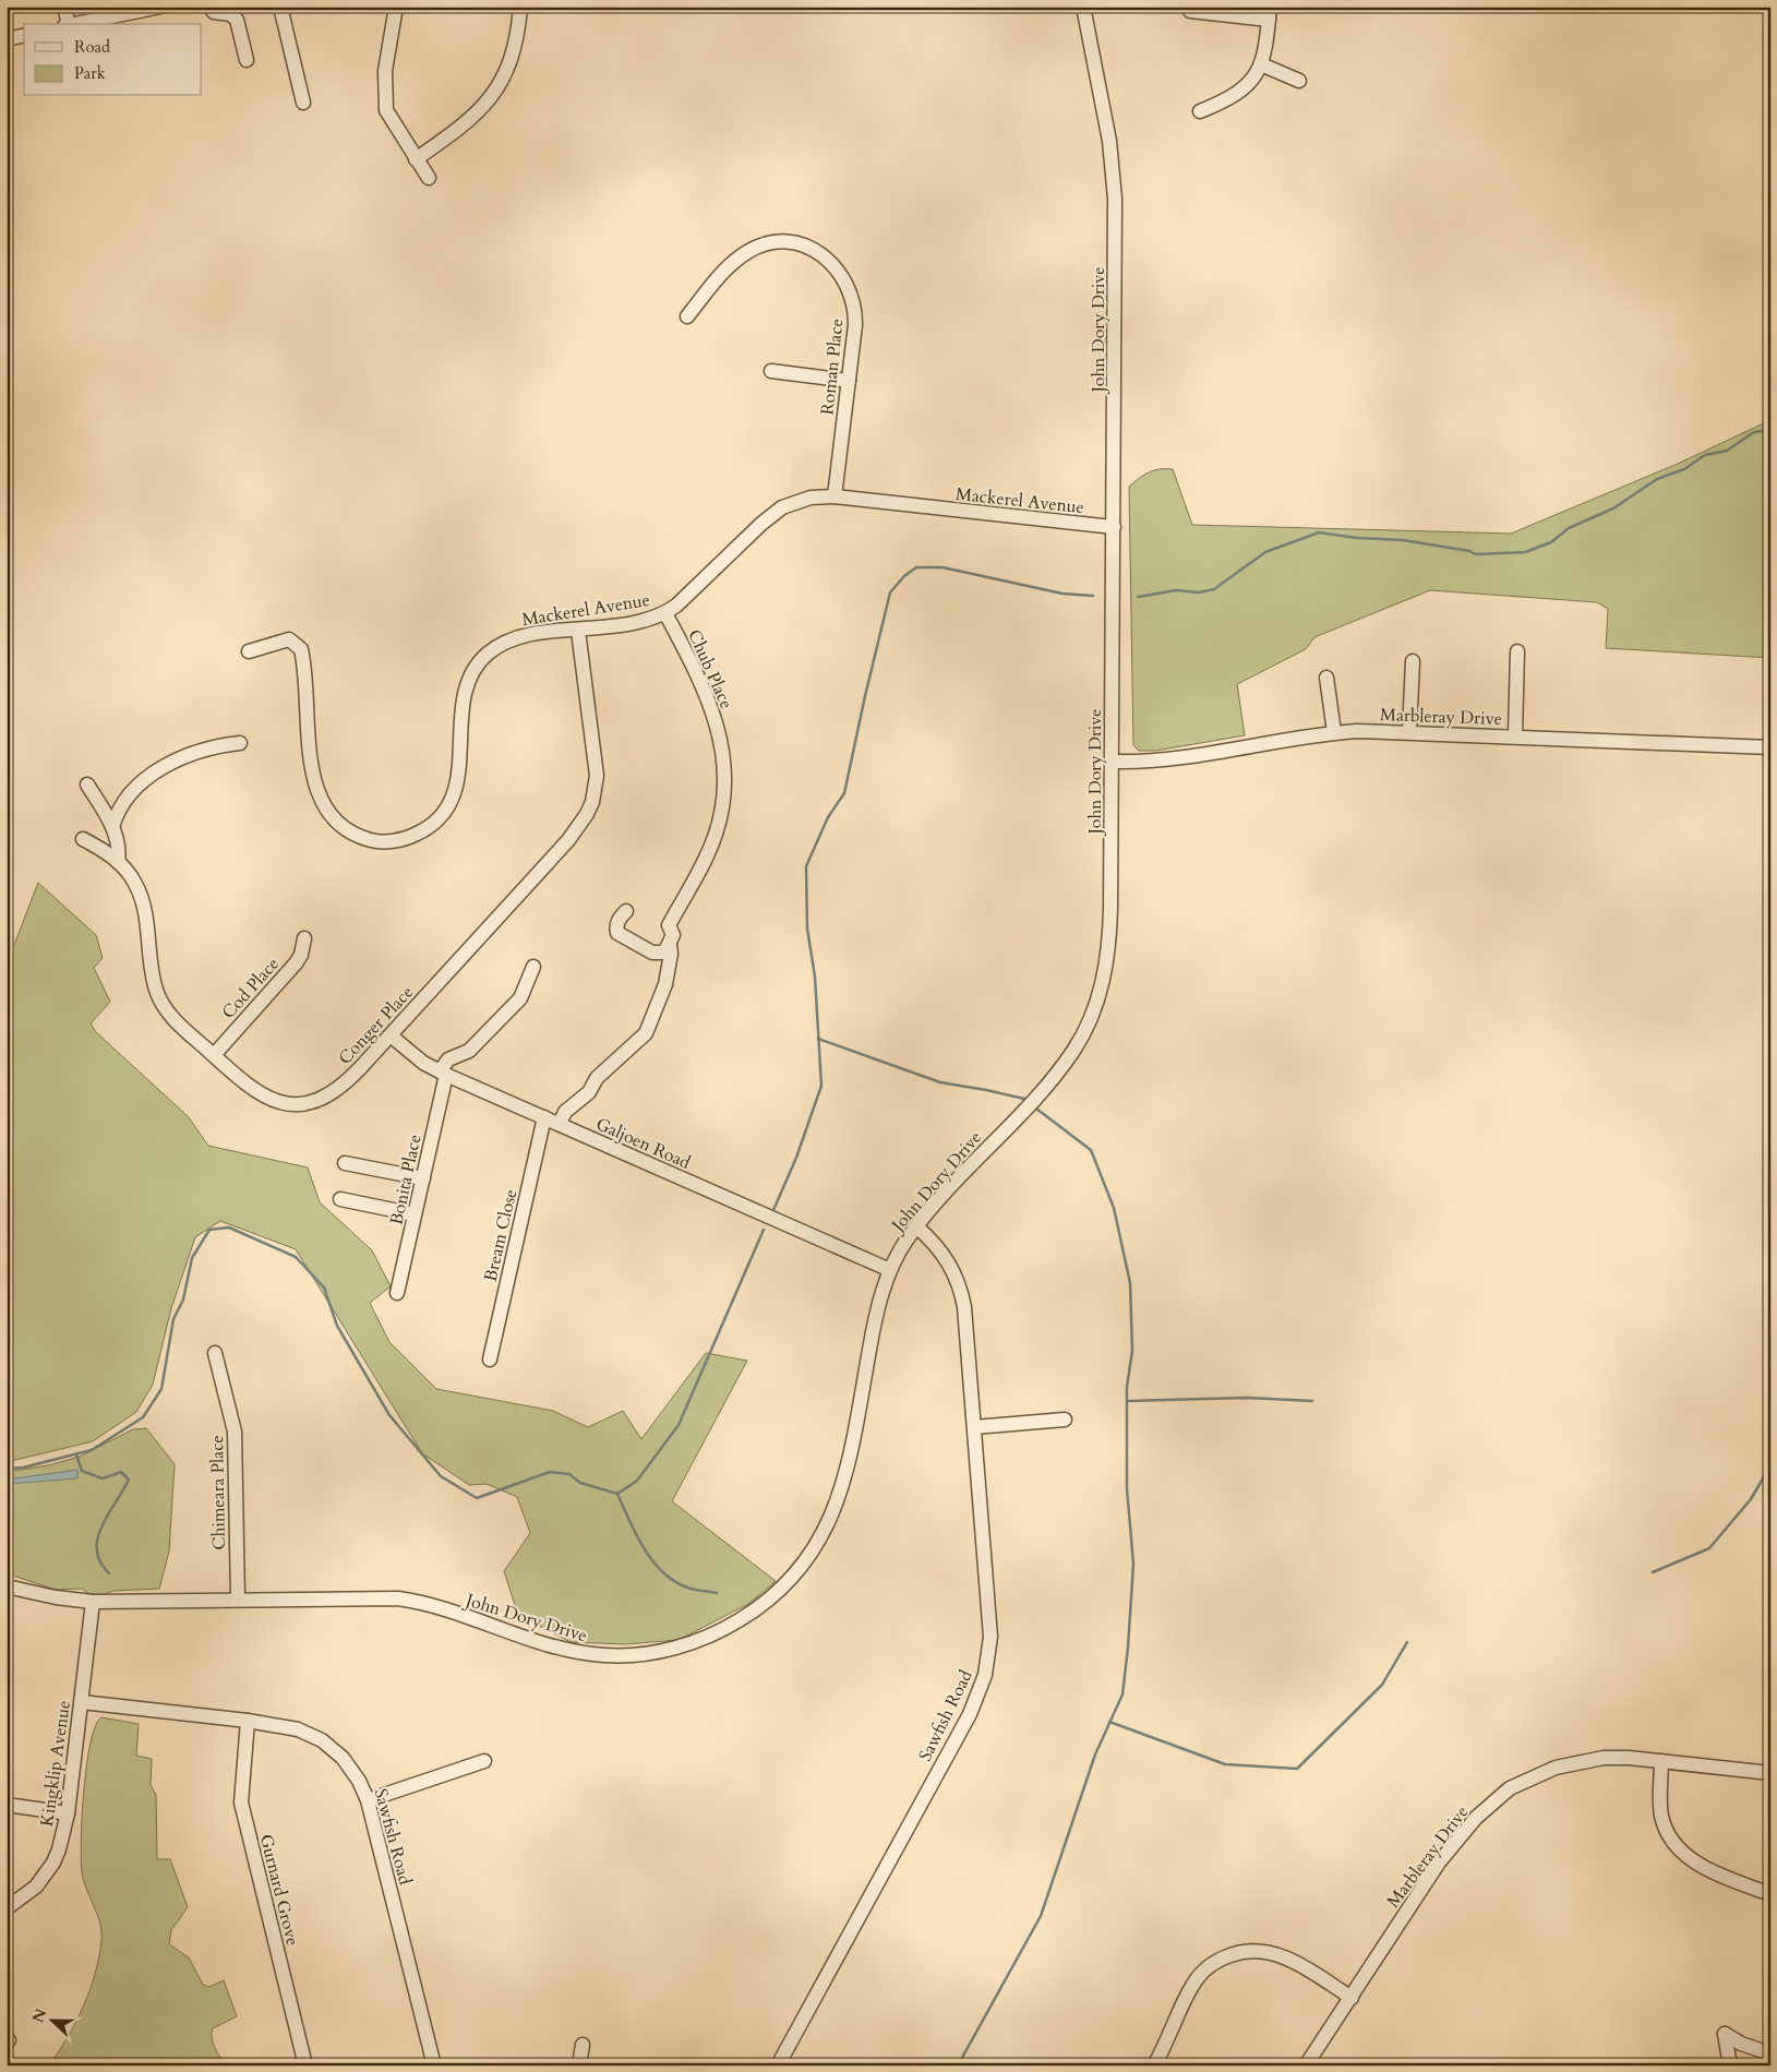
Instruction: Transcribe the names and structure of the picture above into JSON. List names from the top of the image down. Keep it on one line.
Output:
{"streets":{"street":["John Dory Drive","Roman Place","Mackerel Avenue","Chub Place","Marbleray Drive","Cod Place","Conger Place","Galjoen Road","Bonita Place","Bream Close","Chimeara Place","Sawfish Road","Kingklip Avenue","Gurnard Grove"]},"crossings":[["John Dory Drive","Mackerel Avenue"],["John Dory Drive","Marbleray Drive"],["John Dory Drive","Galjoen Road"],["John Dory Drive","Chimeara Place"],["John Dory Drive","Sawfish Road"],["John Dory Drive","Kingklip Avenue"],["Roman Place","Mackerel Avenue"],["Mackerel Avenue","Chub Place"],["Mackerel Avenue","Conger Place"],["Cod Place","Conger Place"],["Conger Place","Galjoen Road"],["Galjoen Road","Bonita Place"],["Galjoen Road","Bream Close"],["Sawfish Road","Kingklip Avenue"],["Sawfish Road","Gurnard Grove"]],"legend":["Road","Park"],"north":"left"}
